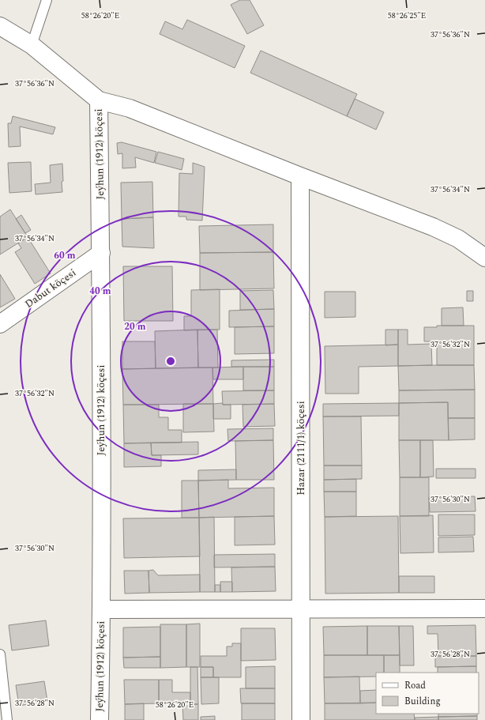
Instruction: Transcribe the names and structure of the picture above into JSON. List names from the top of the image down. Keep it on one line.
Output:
{"streets":{"street":["Jeýhun (1912) köçesi","Dabut köçesi","Hazar (2111/1) köçesi"]},"crossings":[["Jeýhun (1912) köçesi","Dabut köçesi"]],"legend":["Road","Building"],"coordinates":["58°26'20\"E","58°26'25\"E","37°56'36\"N","37°56'34\"N","37°56'32\"N","37°56'30\"N","37°56'28\"N"],"rings":["60 m","40 m","20 m"]}
